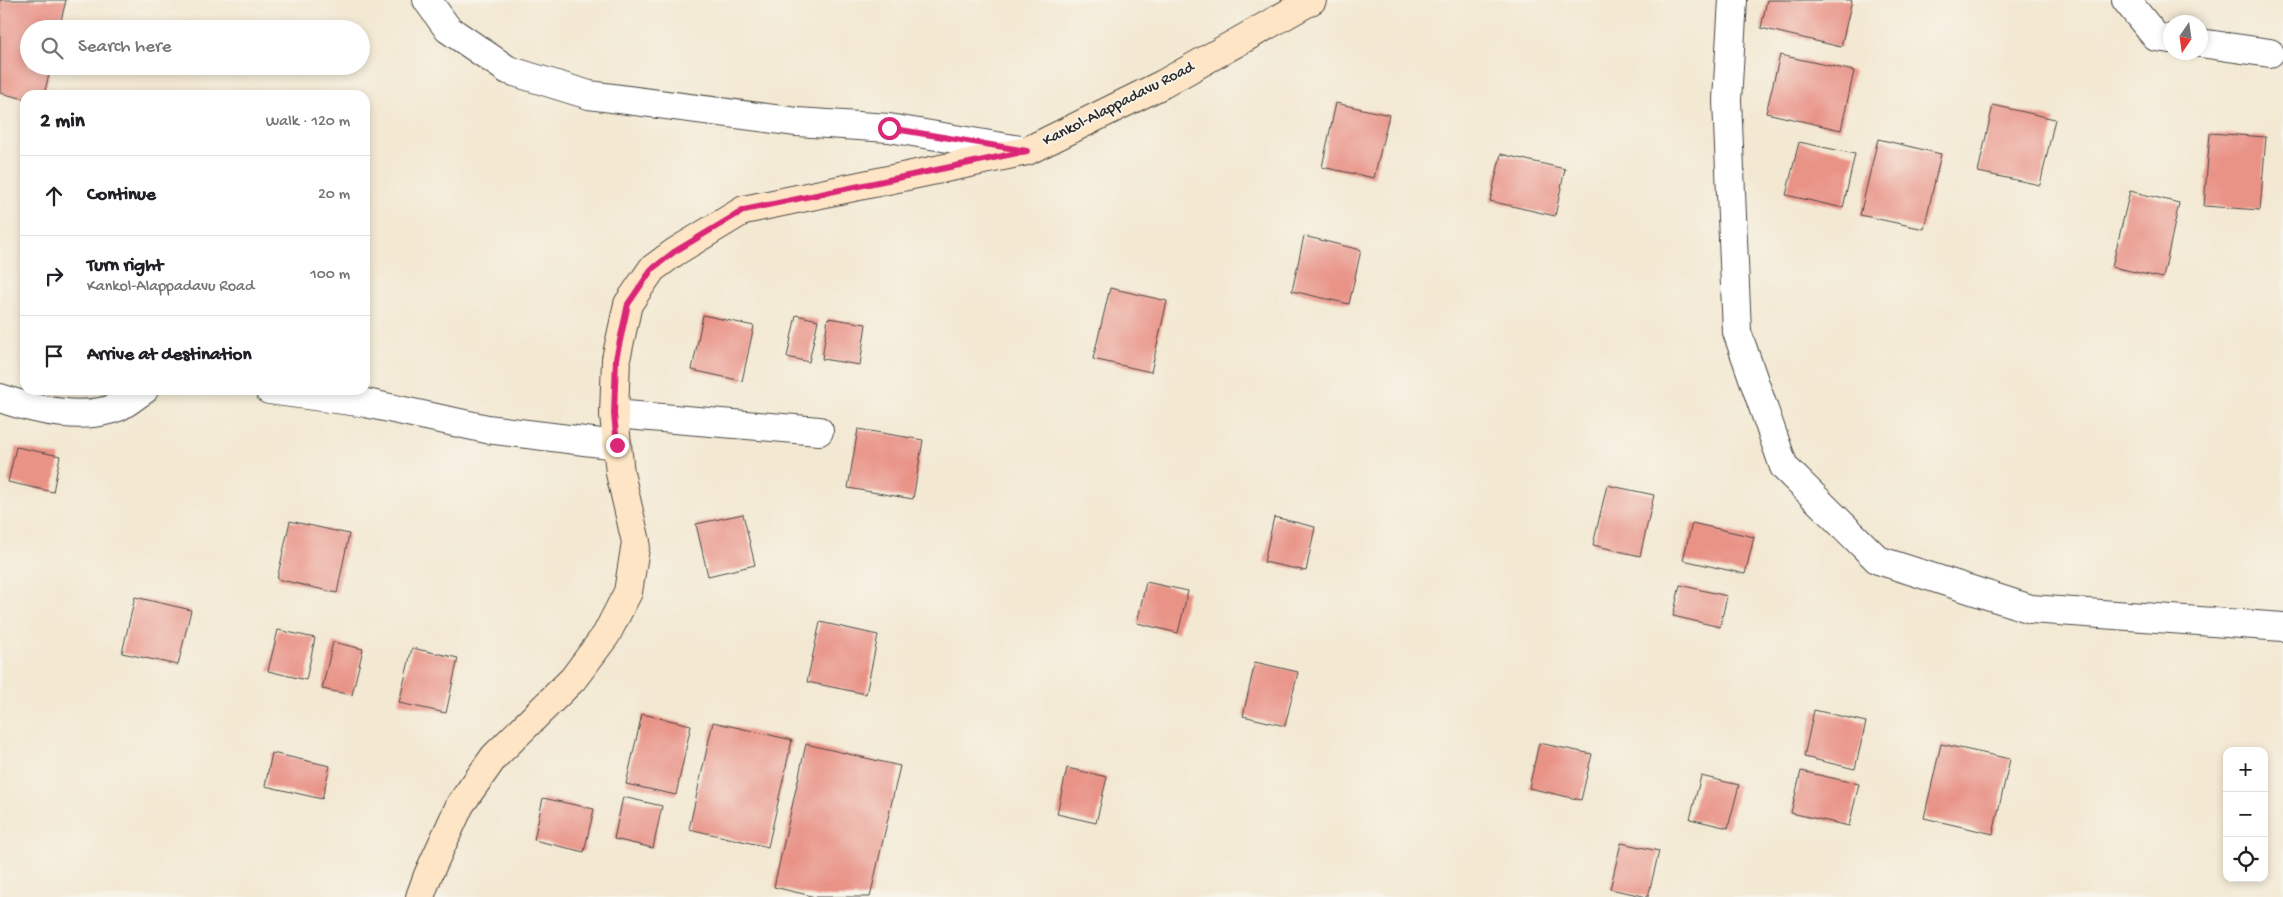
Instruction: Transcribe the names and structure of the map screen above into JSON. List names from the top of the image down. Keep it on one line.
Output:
{"streets":{"main road":["Kankol-Alappadavu Road"]},"north":"bottom","page":{"search":"Search here","heading":["2 min","Walk · 120 m"],"list":[["Continue","20 m"],["Turn right","Kankol-Alappadavu Road","100 m"],"Arrive at destination"],"map_buttons":["+","−"]}}
